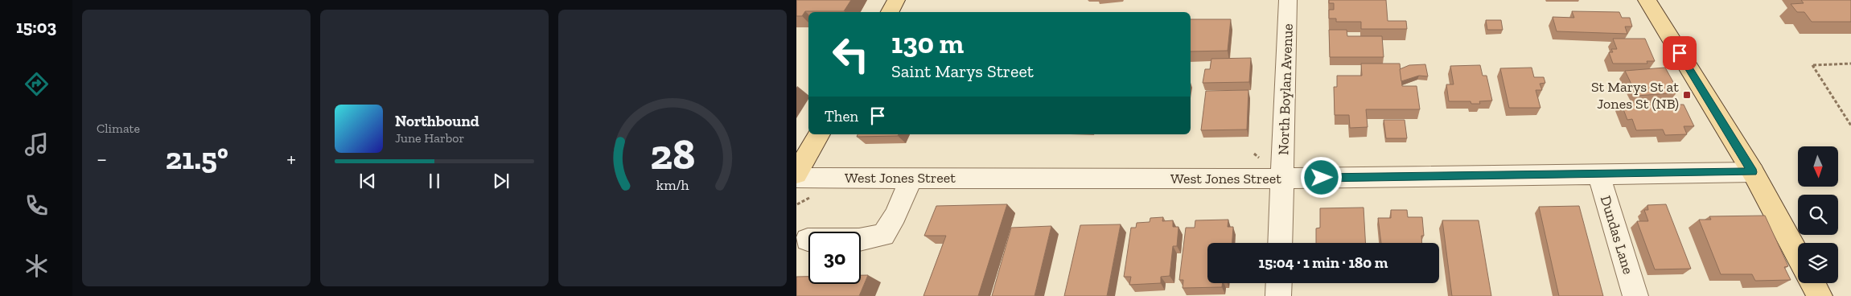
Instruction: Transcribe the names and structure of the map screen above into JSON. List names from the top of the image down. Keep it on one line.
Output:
{"streets":{"street":["North Boylan Avenue","West Jones Street","Dundas Lane"]},"crossings":[["North Boylan Avenue","West Jones Street"],["West Jones Street","Dundas Lane"]],"places":{"transit":["St Marys St at Jones St (NB)"]},"north":"bottom","page":{"tabs":"15:03","tile":"Climate","turn":["130 m","Saint Marys Street"],"then":"Then","song":["Northbound","June Harbor"],"heat":["−","21.5°","+"],"limit":"30","trip":"15:04 · 1 min · 180 m","gauge":["28","km/h"]}}
